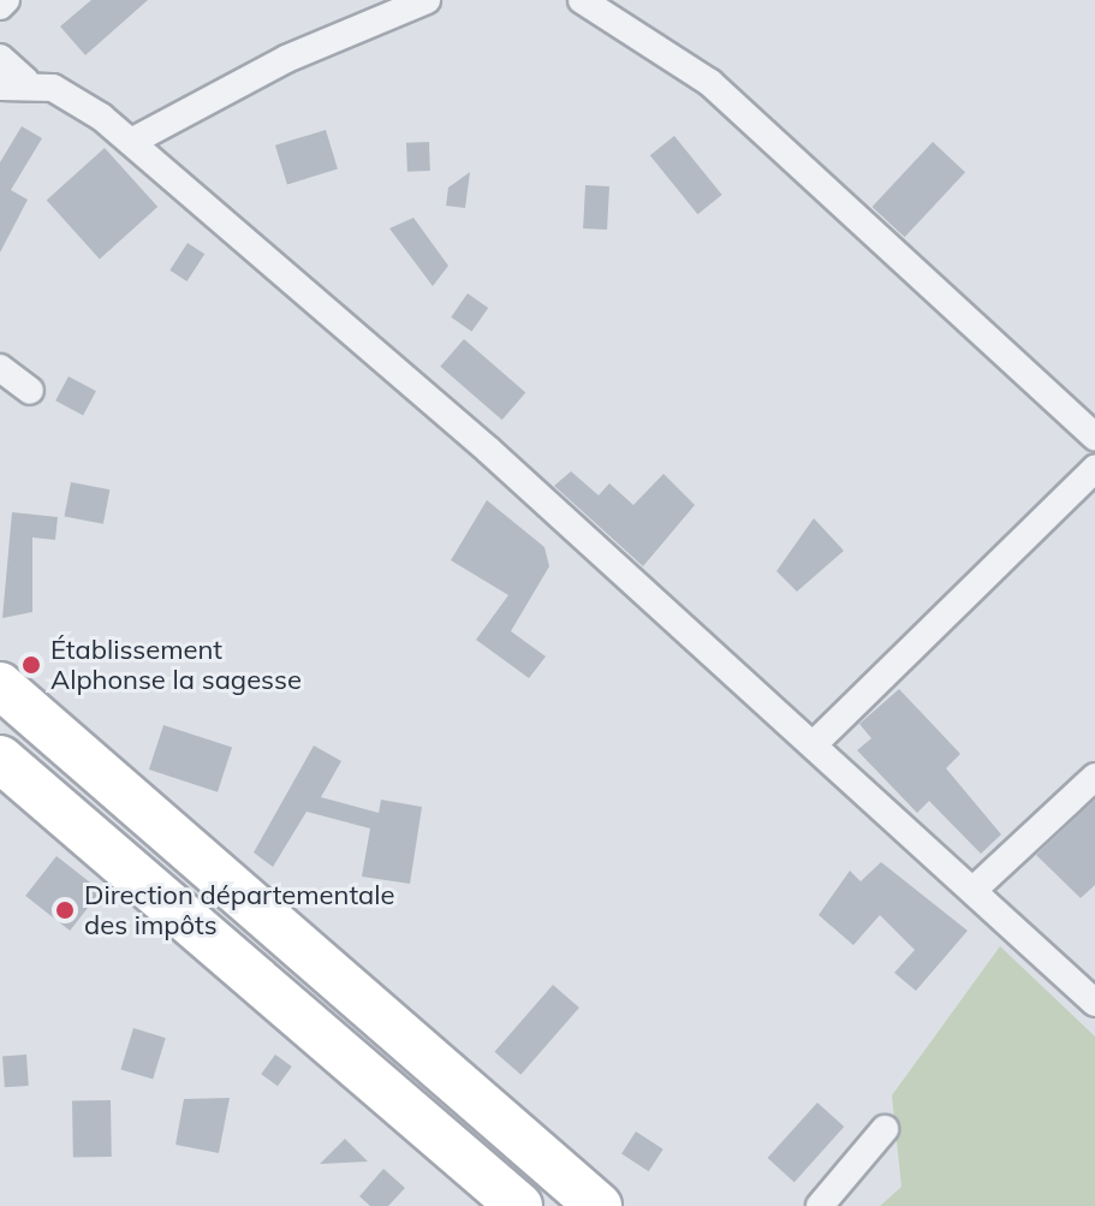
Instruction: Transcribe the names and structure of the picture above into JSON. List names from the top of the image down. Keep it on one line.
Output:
{"places":["Établissement Alphonse la sagesse","Direction départementale des impôts"]}
